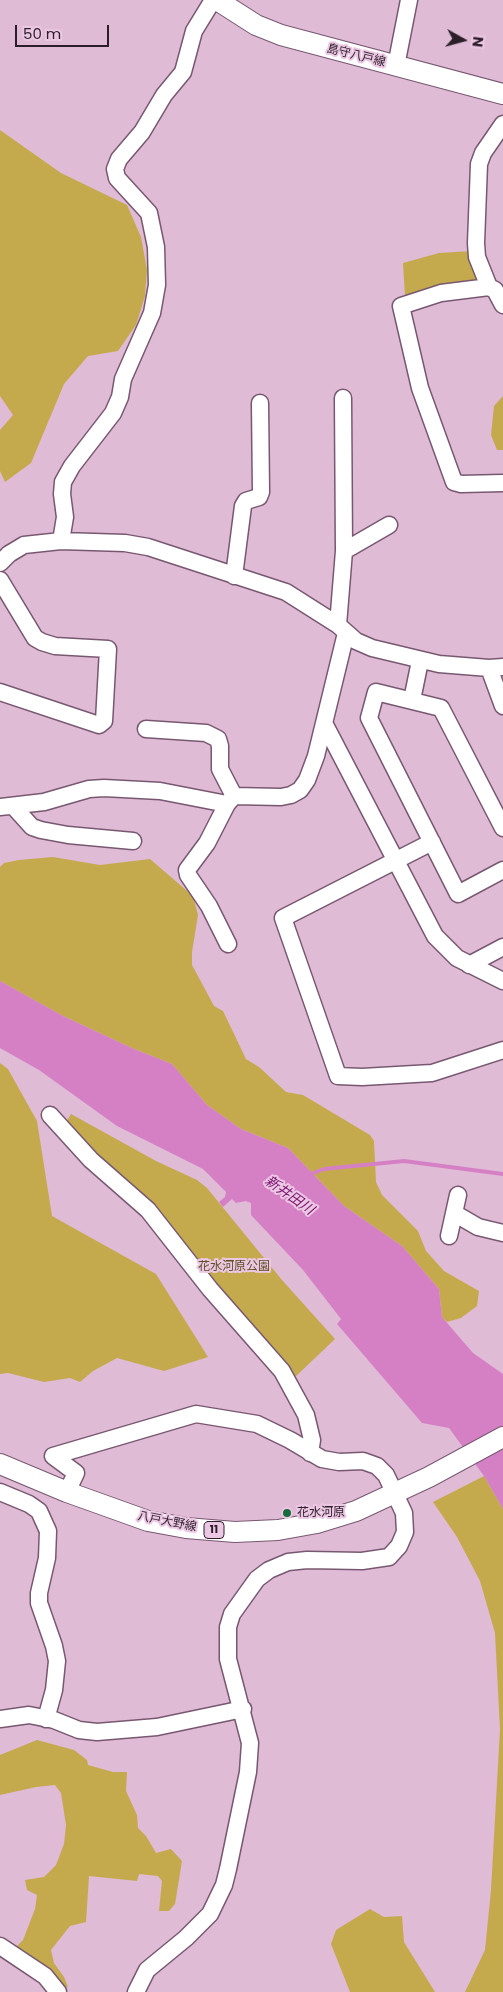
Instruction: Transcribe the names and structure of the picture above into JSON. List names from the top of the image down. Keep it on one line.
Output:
{"streets":{"main road":["島守八戸線","八戸大野線","11"]},"water":["新井田川"],"parks":["花水河原公園"],"places":["花水河原"],"scale_bar":"50 m","north":"right"}
